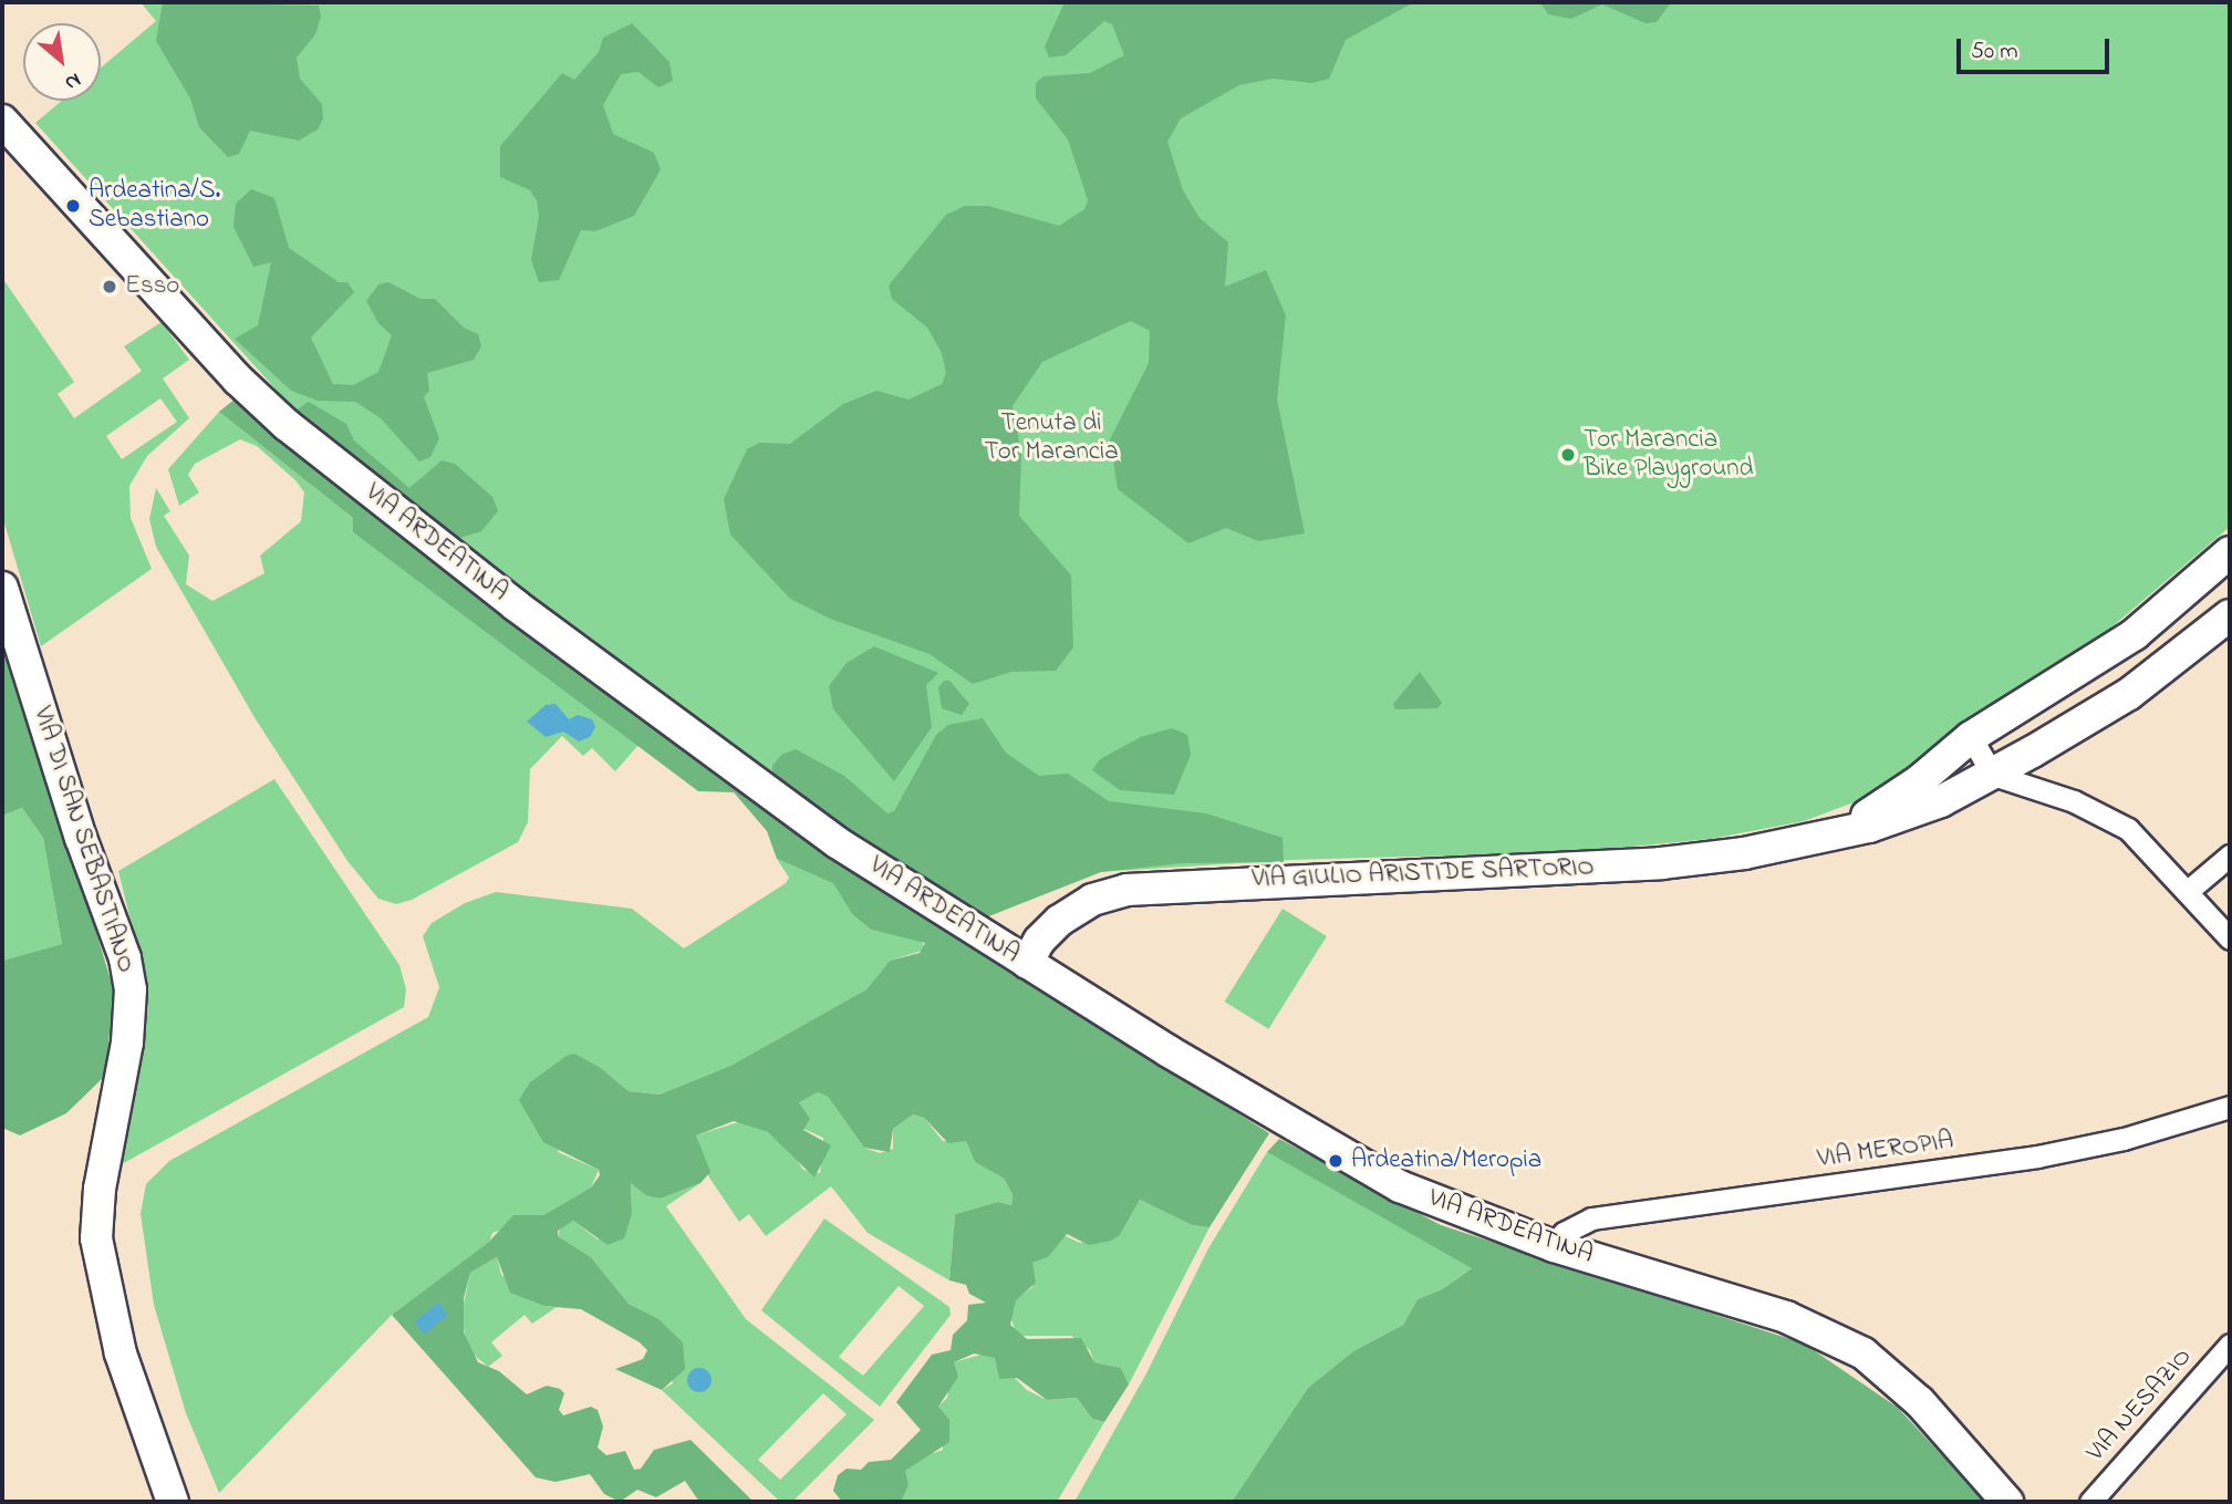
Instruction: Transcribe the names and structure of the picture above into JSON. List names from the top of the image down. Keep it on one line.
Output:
{"streets":{"main road":["VIA ARDEATINA","VIA DI SAN SEBASTIANO","VIA GIULIO ARISTIDE SARTORIO"],"street":["VIA MEROPIA","VIA NESAZIO"]},"crossings":[["VIA ARDEATINA","VIA GIULIO ARISTIDE SARTORIO"],["VIA ARDEATINA","VIA MEROPIA"]],"parks":["Tenuta di Tor Marancia"],"places":["Ardeatina/S. Sebastiano","Esso","Tor Marancia Bike Playground","Ardeatina/Meropia"],"scale_bar":"50 m","north":"bottom right"}
